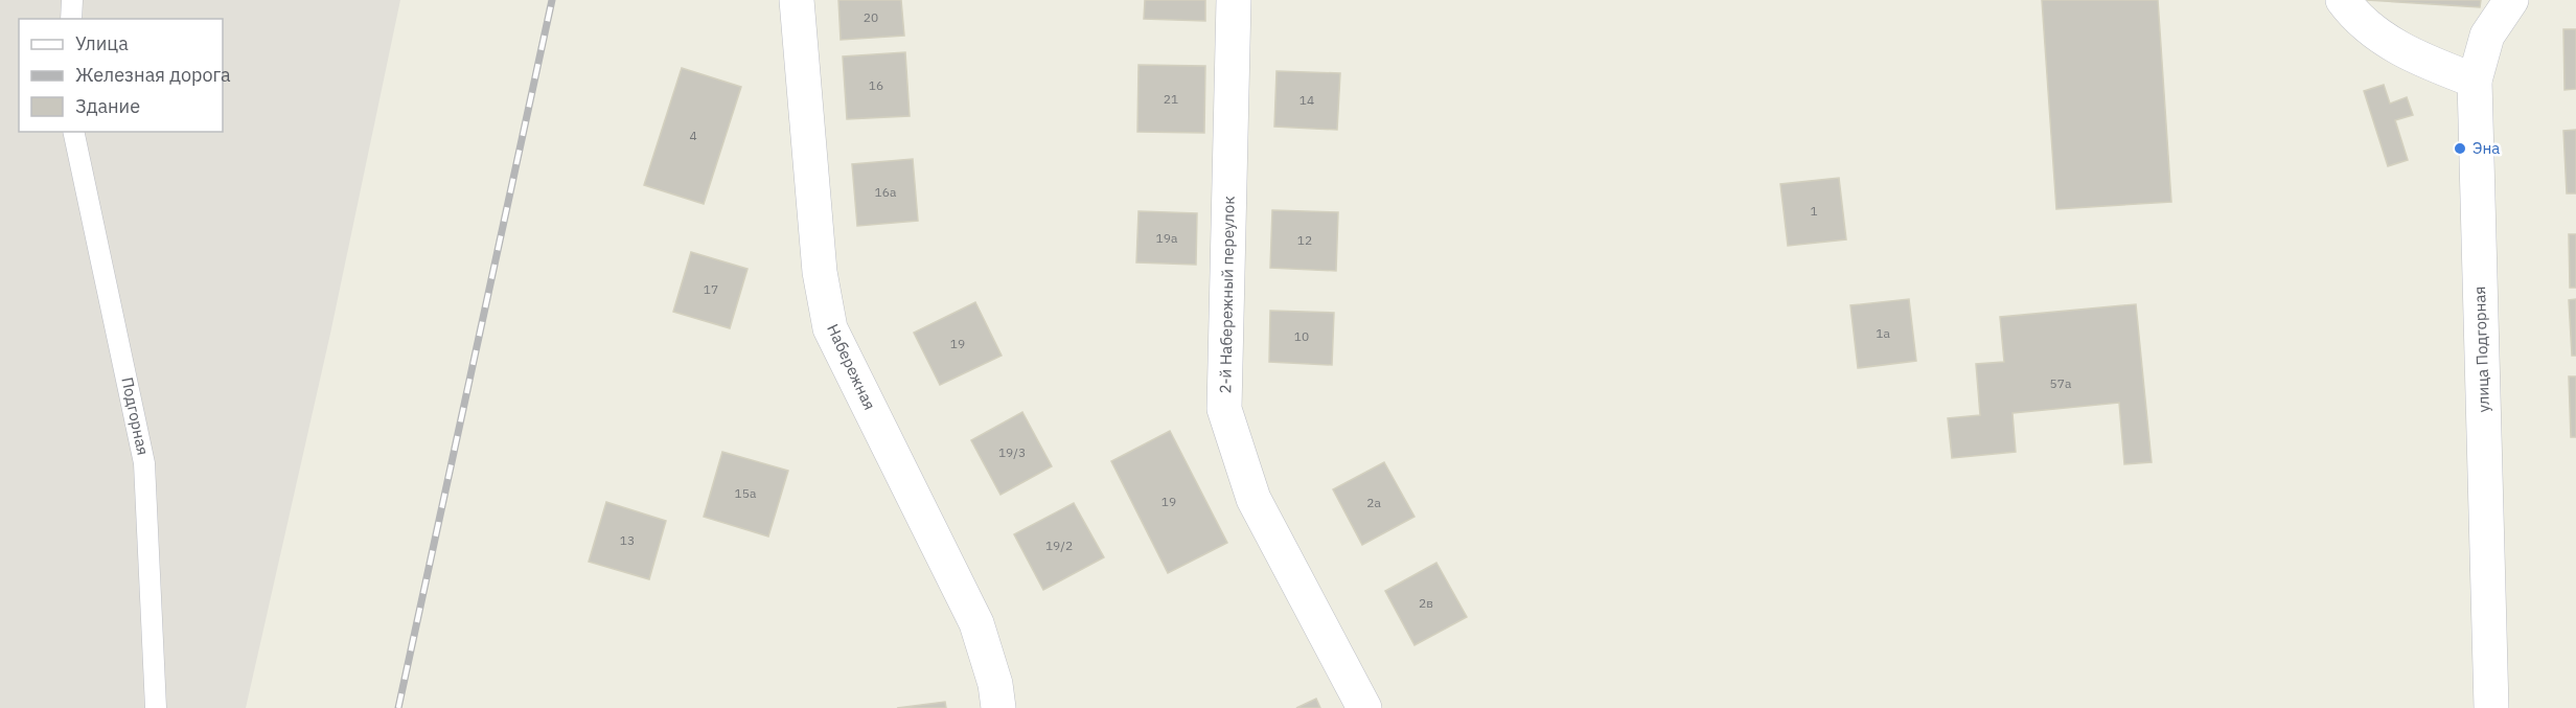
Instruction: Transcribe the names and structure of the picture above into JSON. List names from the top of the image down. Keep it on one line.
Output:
{"streets":{"street":["2-й Набережный переулок","улица Подгорная","Набережная"],"lane":["Подгорная"]},"places":["Эна"],"house_numbers":["20","16","21","14","4","16а","1","19а","12","17","1а","10","19","57а","19/3","15а","19","2а","13","19/2","2в"],"legend":["Улица","Железная дорога","Здание"]}
